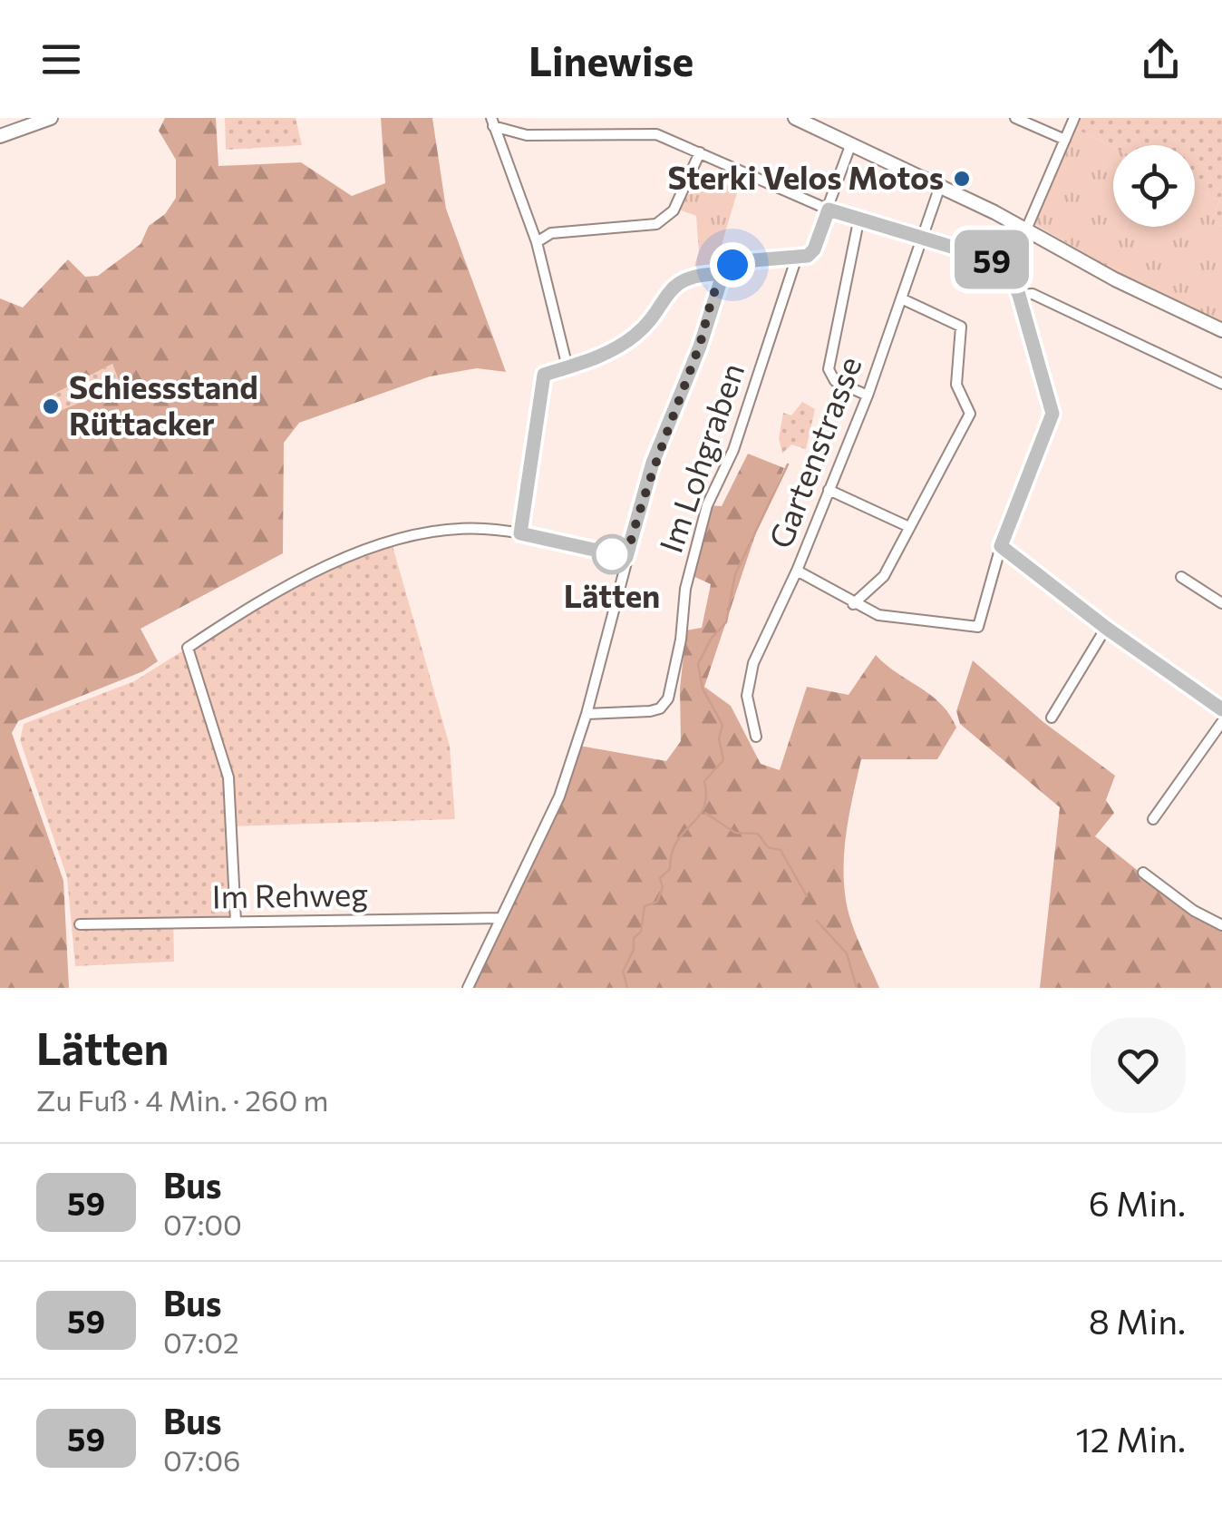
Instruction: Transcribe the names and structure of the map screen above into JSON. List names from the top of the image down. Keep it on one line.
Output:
{"streets":{"street":["Gartenstrasse","Im Lohgraben","Im Rehweg"]},"places":["Sterki Velos Motos","Schiessstand Rüttacker","Lätten"],"lines":["bus line 59"],"page":{"header":"Linewise","on_map":"59","heading":["Lätten","Zu Fuß · 4 Min. · 260 m"],"list":[{"mark":"59","name":"Bus","note":"07:00","value":"6 Min."},{"mark":"59","name":"Bus","note":"07:02","value":"8 Min."},{"mark":"59","name":"Bus","note":"07:06","value":"12 Min."}]}}
